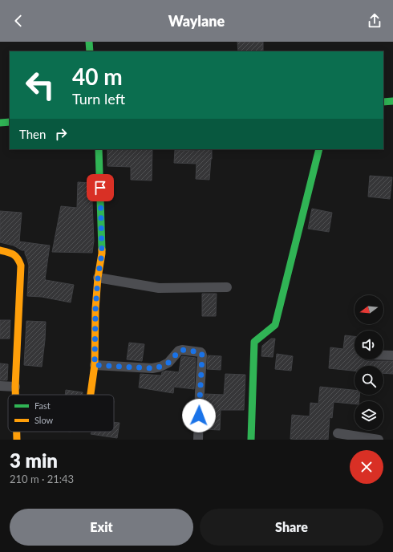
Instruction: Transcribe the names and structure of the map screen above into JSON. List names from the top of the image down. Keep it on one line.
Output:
{"legend":["Fast","Slow"],"north":"left","page":{"header":"Waylane","turn":["40 m","Turn left"],"then":"Then","heading":["3 min","210 m · 21:43"],"buttons":["Exit","Share"]}}
